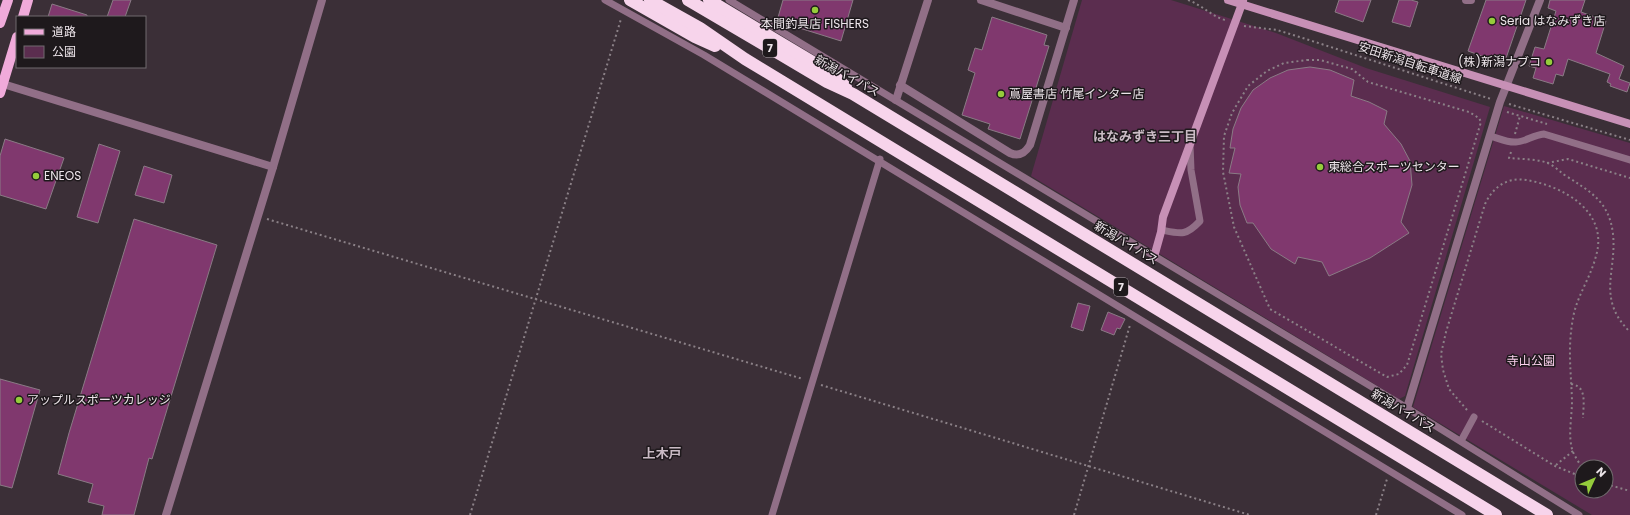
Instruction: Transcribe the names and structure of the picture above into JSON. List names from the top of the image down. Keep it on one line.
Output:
{"streets":{"highway":["7","新潟バイパス"],"path":["安田新潟自転車道線"]},"districts":["はなみずき三丁目","上木戸"],"parks":["寺山公園"],"places":["本間釣具店 FISHERS","Seria はなみずき店","(株)新潟ナブコ","蔦屋書店 竹尾インター店","東総合スポーツセンター","ENEOS","アップルスポーツカレッジ"],"legend":["道路","公園"],"north":"top right"}
